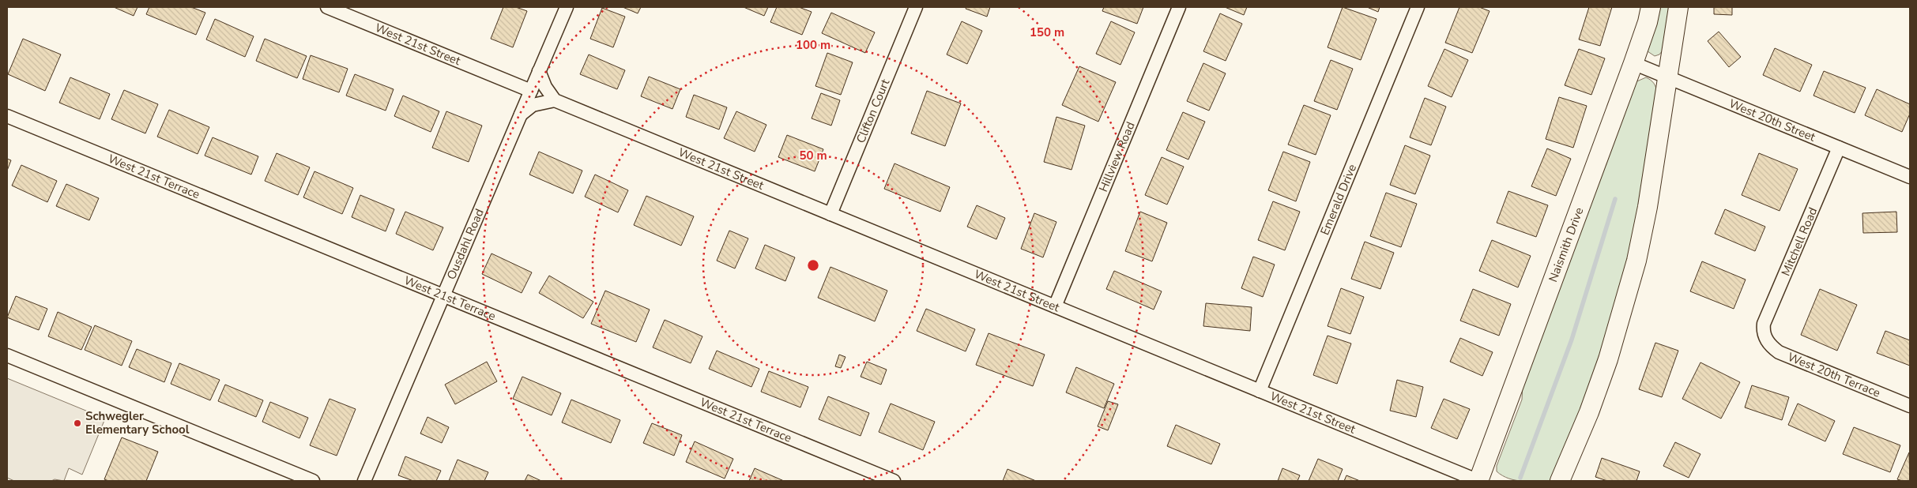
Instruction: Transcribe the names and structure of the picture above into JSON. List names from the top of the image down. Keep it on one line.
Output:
{"streets":{"street":["West 21st Street","Clifton Court","West 20th Street","Hillview Road","West 21st Terrace","Emerald Drive","Mitchell Road","Ousdahl Road","Naismith Drive","West 20th Terrace"]},"crossings":[["West 21st Street","Clifton Court"],["West 21st Street","Hillview Road"],["West 21st Street","Emerald Drive"],["West 21st Street","Ousdahl Road"],["West 21st Street","Naismith Drive"],["West 20th Street","Mitchell Road"],["West 20th Street","Naismith Drive"],["West 21st Terrace","Ousdahl Road"],["Mitchell Road","West 20th Terrace"]],"places":["Schwegler Elementary School"],"rings":["150 m","100 m","50 m"]}
